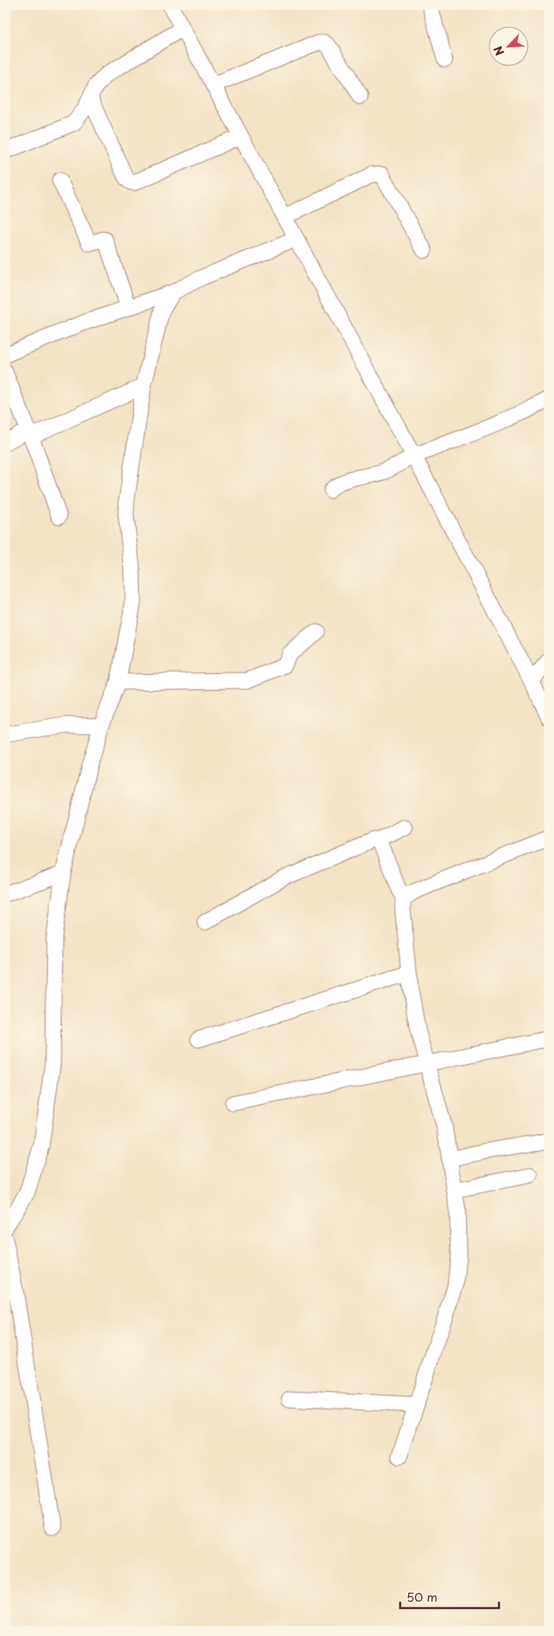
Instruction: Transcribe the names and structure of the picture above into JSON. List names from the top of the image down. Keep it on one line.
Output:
{"scale_bar":"50 m","north":"bottom left"}
